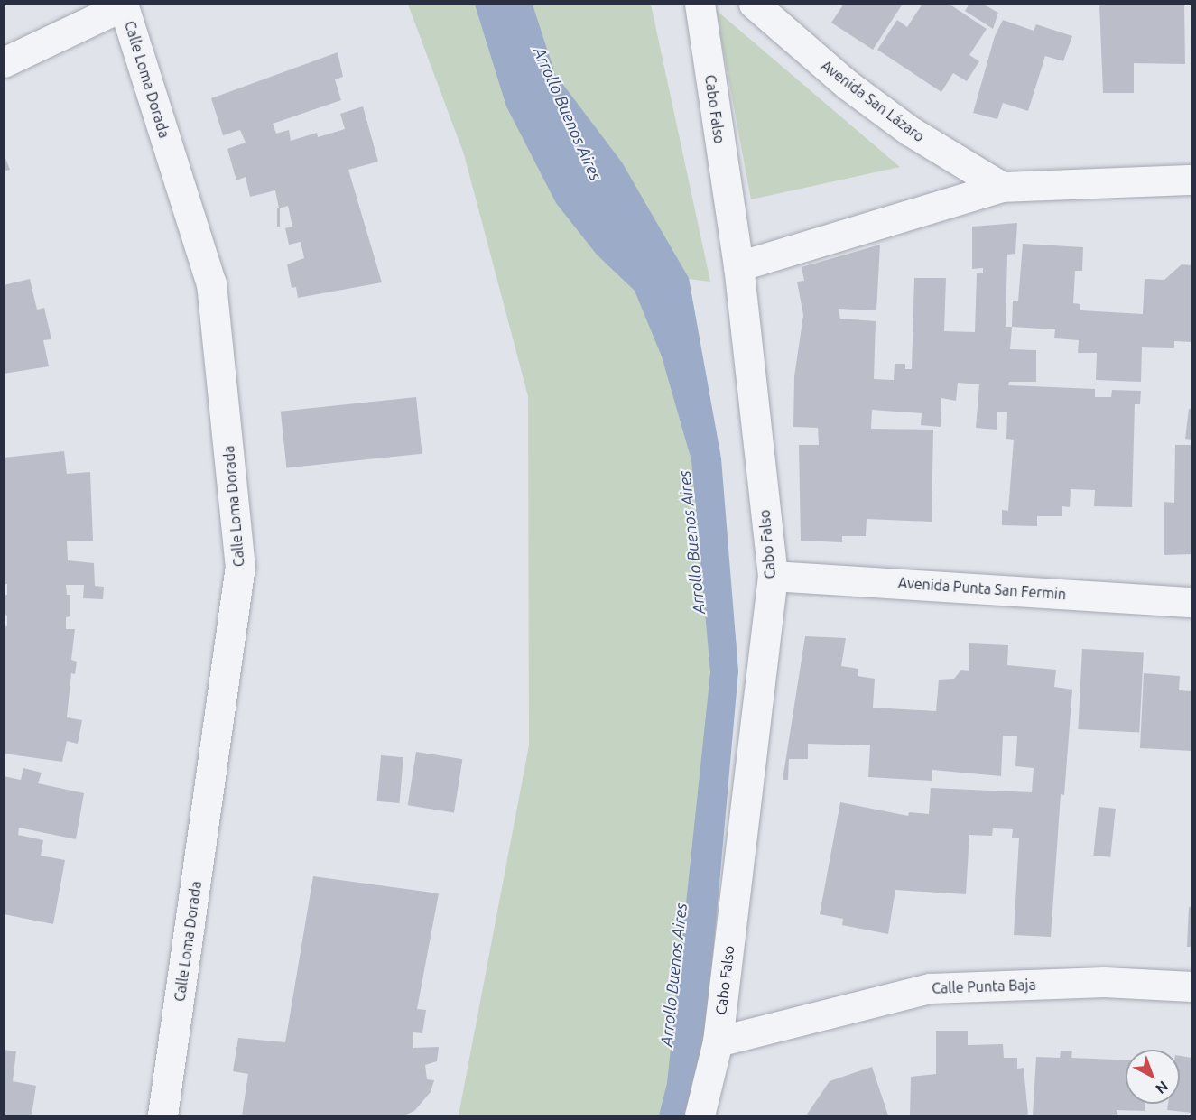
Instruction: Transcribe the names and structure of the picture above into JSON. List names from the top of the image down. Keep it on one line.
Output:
{"streets":{"street":["Calle Loma Dorada","Avenida San Lázaro","Cabo Falso","Avenida Punta San Fermin","Calle Punta Baja"]},"crossings":[["Cabo Falso","Avenida Punta San Fermin"],["Cabo Falso","Calle Punta Baja"]],"water":["Arrollo Buenos Aires"],"north":"bottom right"}
